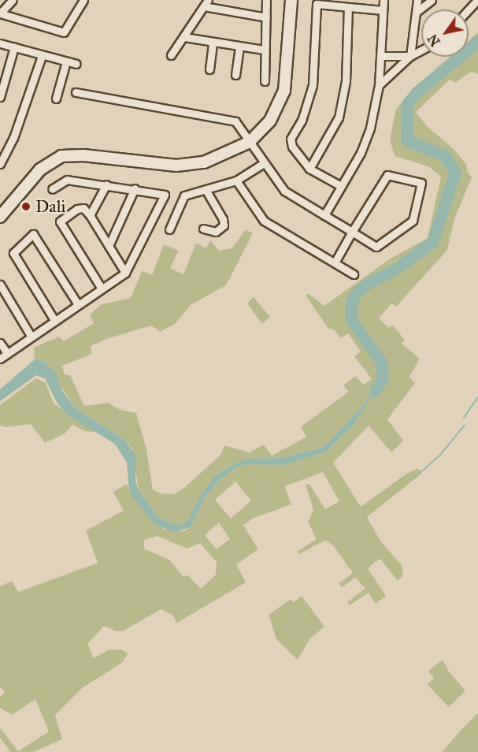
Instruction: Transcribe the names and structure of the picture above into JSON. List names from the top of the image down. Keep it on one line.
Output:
{"places":["Dali"],"north":"bottom left"}
